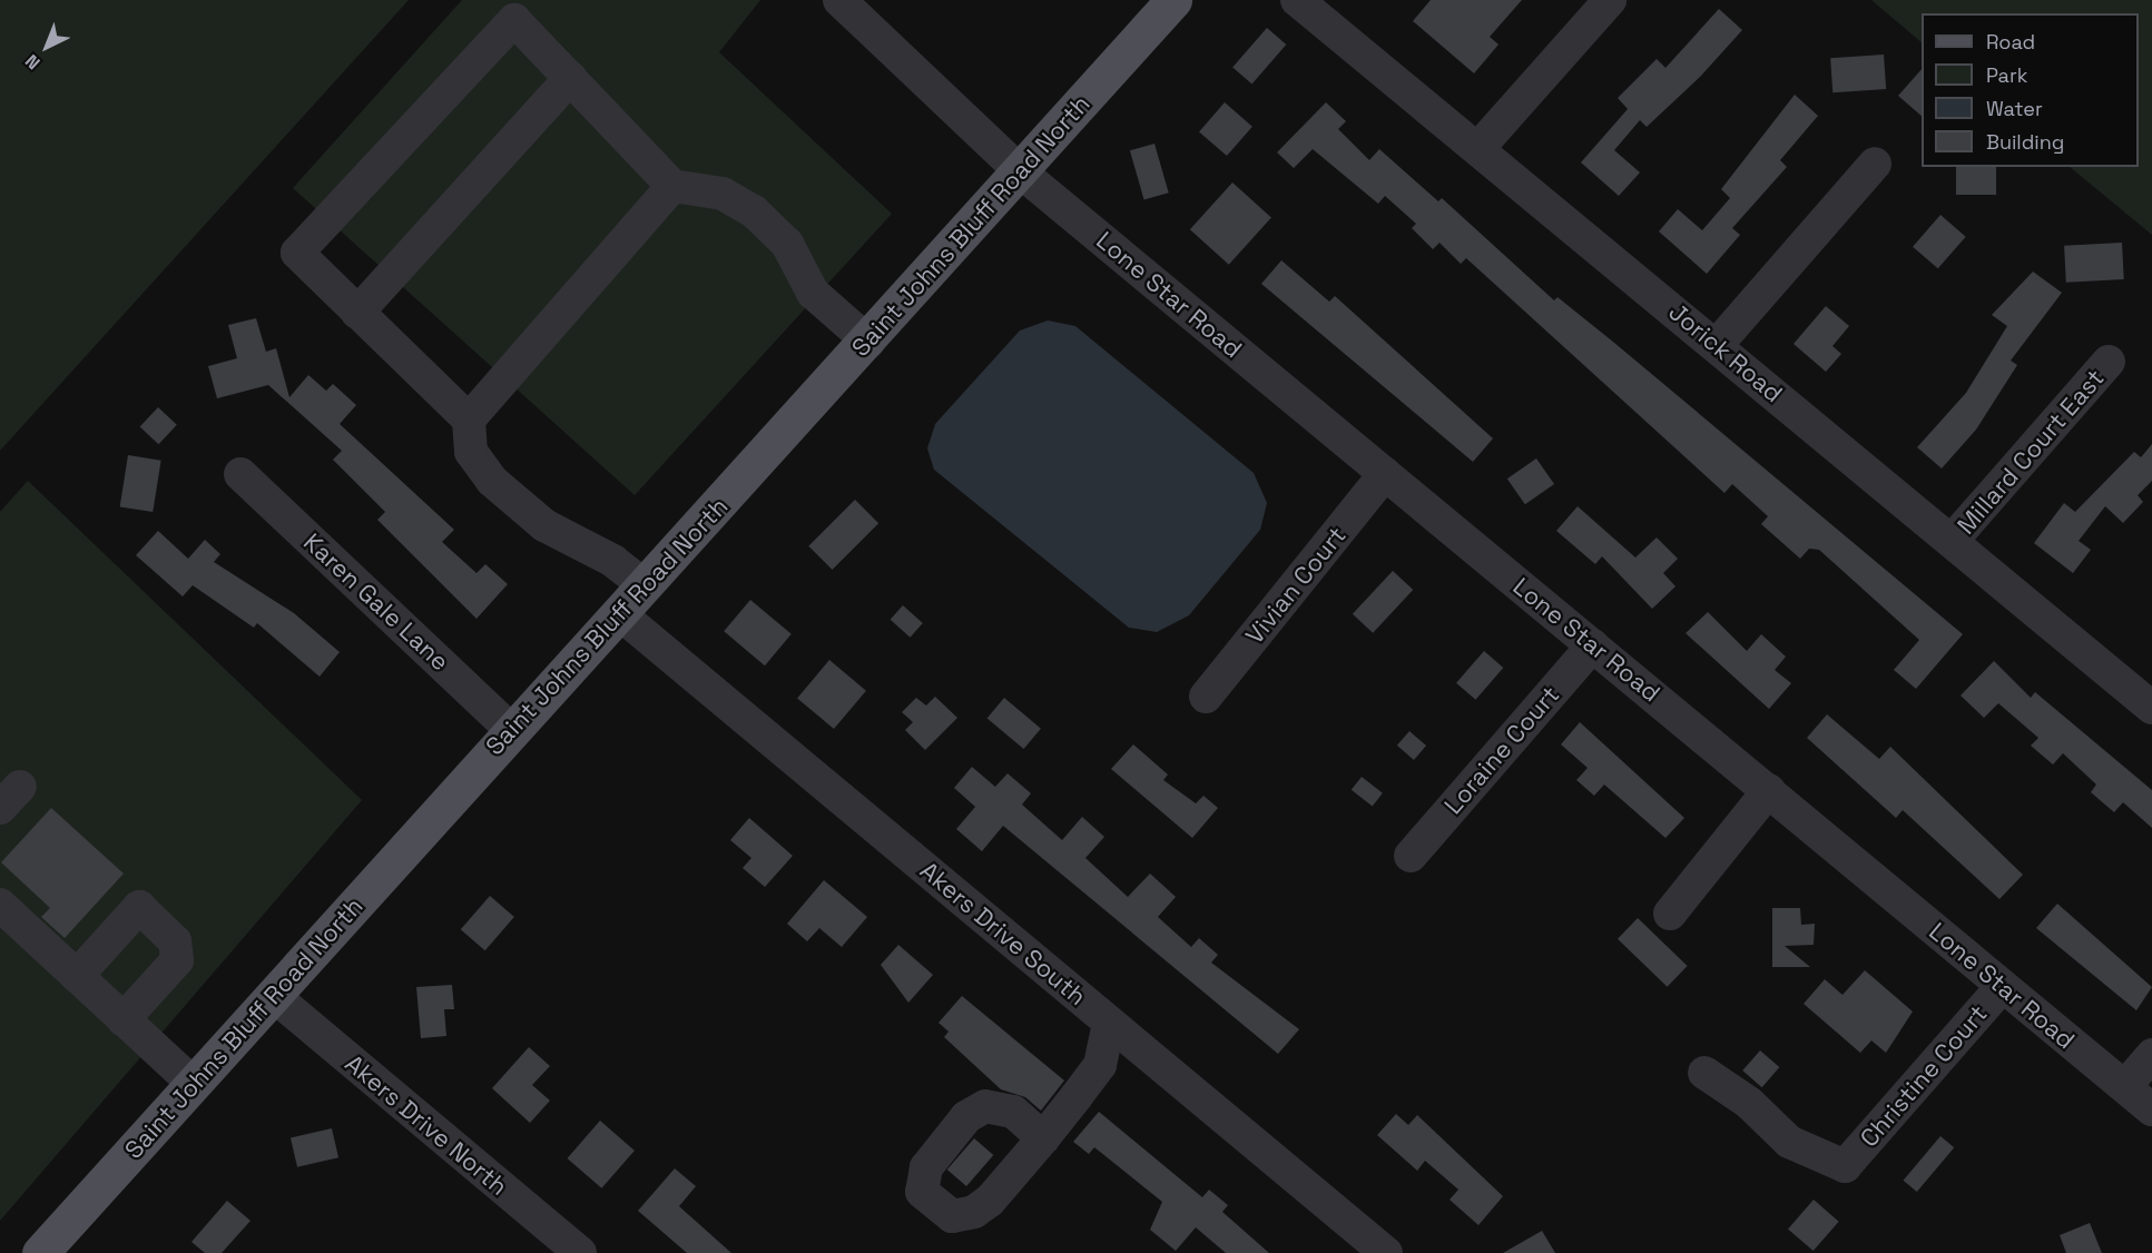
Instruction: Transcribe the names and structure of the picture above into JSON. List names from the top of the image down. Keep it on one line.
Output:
{"streets":{"main road":["Saint Johns Bluff Road North"],"street":["Lone Star Road","Jorick Road","Millard Court East","Vivian Court","Karen Gale Lane","Loraine Court","Akers Drive South","Christine Court","Akers Drive North"]},"crossings":[["Saint Johns Bluff Road North","Lone Star Road"],["Saint Johns Bluff Road North","Karen Gale Lane"],["Saint Johns Bluff Road North","Akers Drive South"],["Saint Johns Bluff Road North","Akers Drive North"],["Lone Star Road","Vivian Court"],["Lone Star Road","Loraine Court"],["Lone Star Road","Christine Court"],["Jorick Road","Millard Court East"]],"legend":["Road","Park","Water","Building"],"north":"bottom left"}
